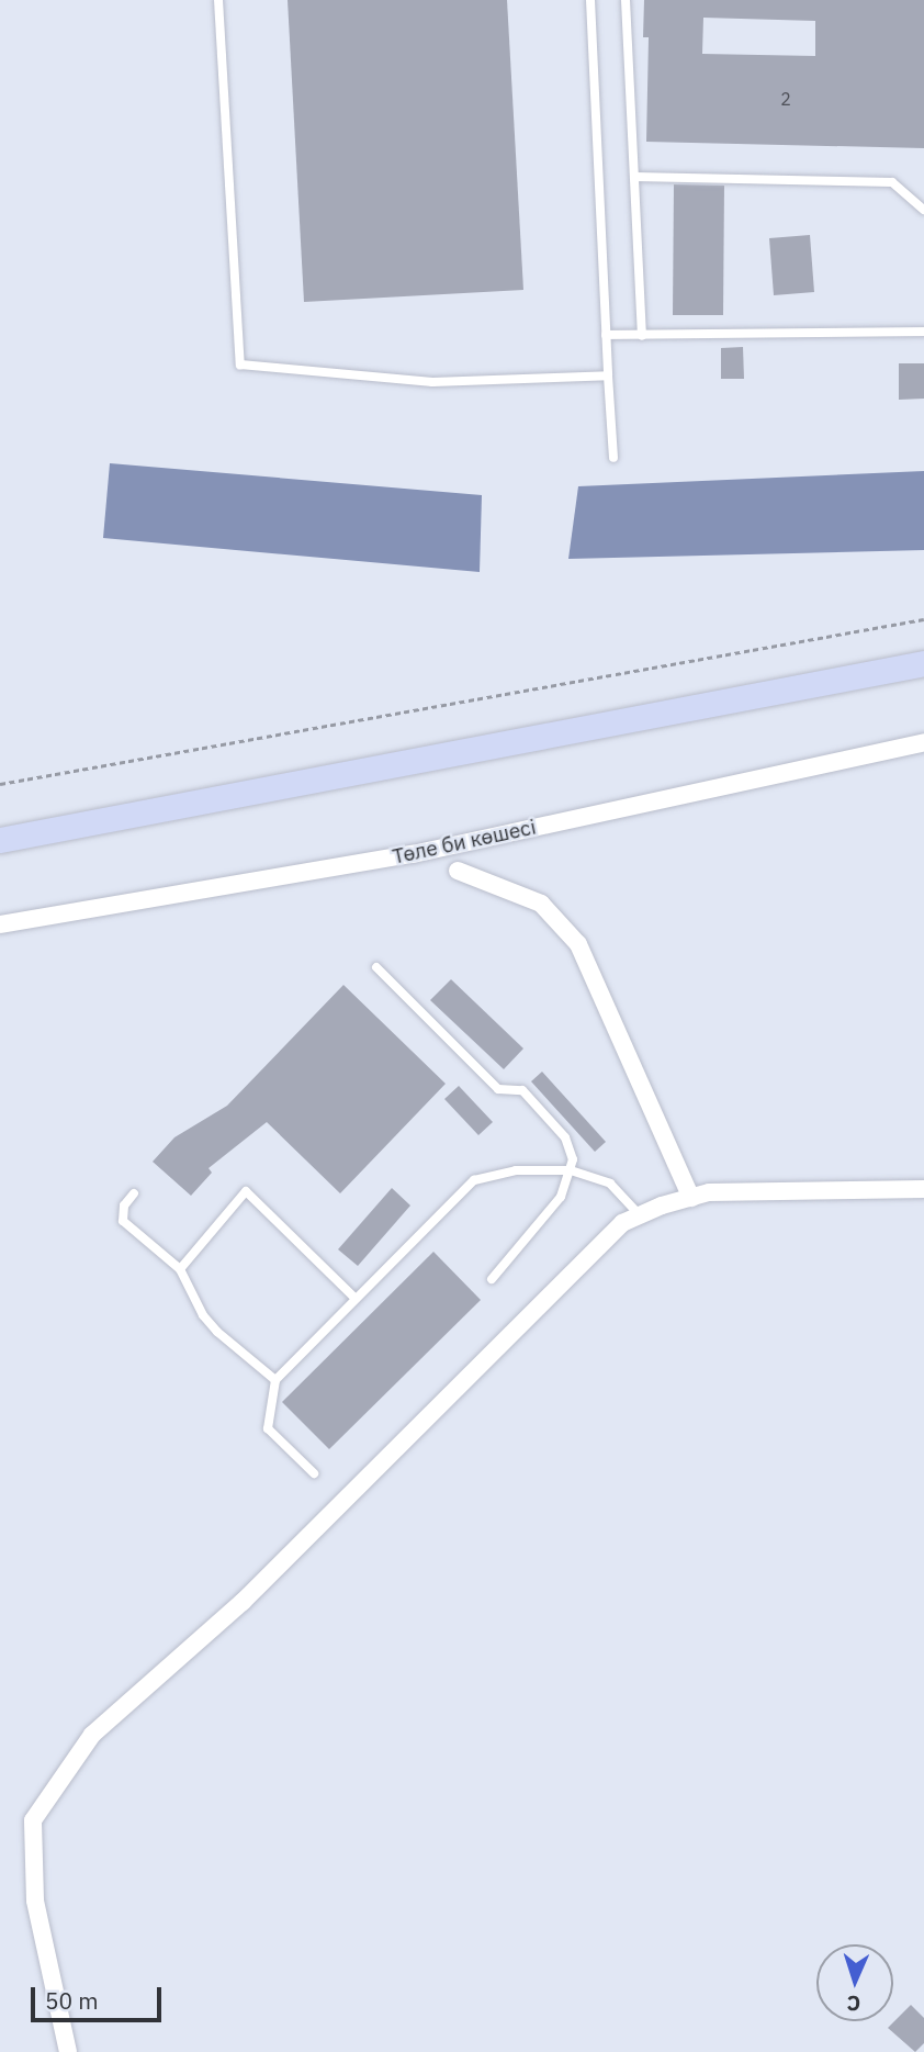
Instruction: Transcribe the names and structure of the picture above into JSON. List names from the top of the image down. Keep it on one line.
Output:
{"streets":{"street":["Төле би көшесі"]},"house_numbers":["2"],"scale_bar":"50 m","north":"bottom"}
